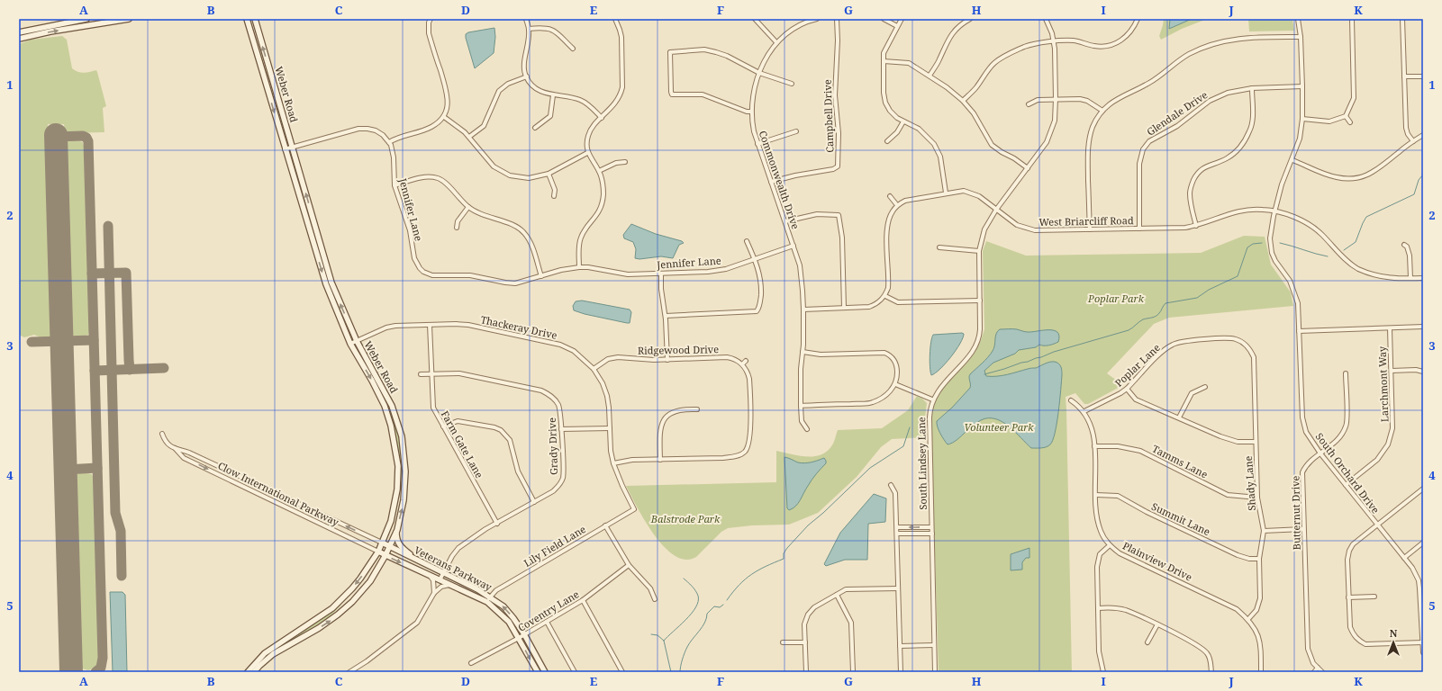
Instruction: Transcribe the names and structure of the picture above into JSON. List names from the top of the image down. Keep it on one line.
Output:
{"streets":{"main road":["Weber Road","Veterans Parkway"],"street":["Glendale Drive","Campbell Drive","Commonwealth Drive","Jennifer Lane","West Briarcliff Road","Thackeray Drive","Ridgewood Drive","Poplar Lane","Larchmont Way","Farm Gate Lane","Grady Drive","Tamms Lane","South Lindsey Lane","South Orchard Drive","Shady Lane","Clow International Parkway","Butternut Drive","Summit Lane","Lily Field Lane","Plainview Drive","Coventry Lane"]},"crossings":[["Weber Road","Thackeray Drive"],["Weber Road","Clow International Parkway"],["Weber Road","Veterans Parkway"],["Glendale Drive","West Briarcliff Road"],["Glendale Drive","South Orchard Drive"],["Campbell Drive","Commonwealth Drive"],["Commonwealth Drive","Jennifer Lane"],["West Briarcliff Road","South Lindsey Lane"],["West Briarcliff Road","South Orchard Drive"],["Thackeray Drive","Ridgewood Drive"],["Thackeray Drive","Farm Gate Lane"],["Thackeray Drive","Lily Field Lane"],["Poplar Lane","Shady Lane"],["Poplar Lane","Plainview Drive"],["Larchmont Way","South Orchard Drive"],["Farm Gate Lane","Grady Drive"],["Grady Drive","Veterans Parkway"],["Tamms Lane","Shady Lane"],["Tamms Lane","Plainview Drive"],["South Orchard Drive","Butternut Drive"],["Shady Lane","Summit Lane"],["Shady Lane","Plainview Drive"],["Clow International Parkway","Veterans Parkway"],["Summit Lane","Plainview Drive"],["Lily Field Lane","Veterans Parkway"],["Veterans Parkway","Coventry Lane"]],"parks":["Poplar Park","Volunteer Park","Balstrode Park"],"north":"top","grid":{"columns":["A","B","C","D","E","F","G","H","I","J","K"],"rows":["1","2","3","4","5"]}}
